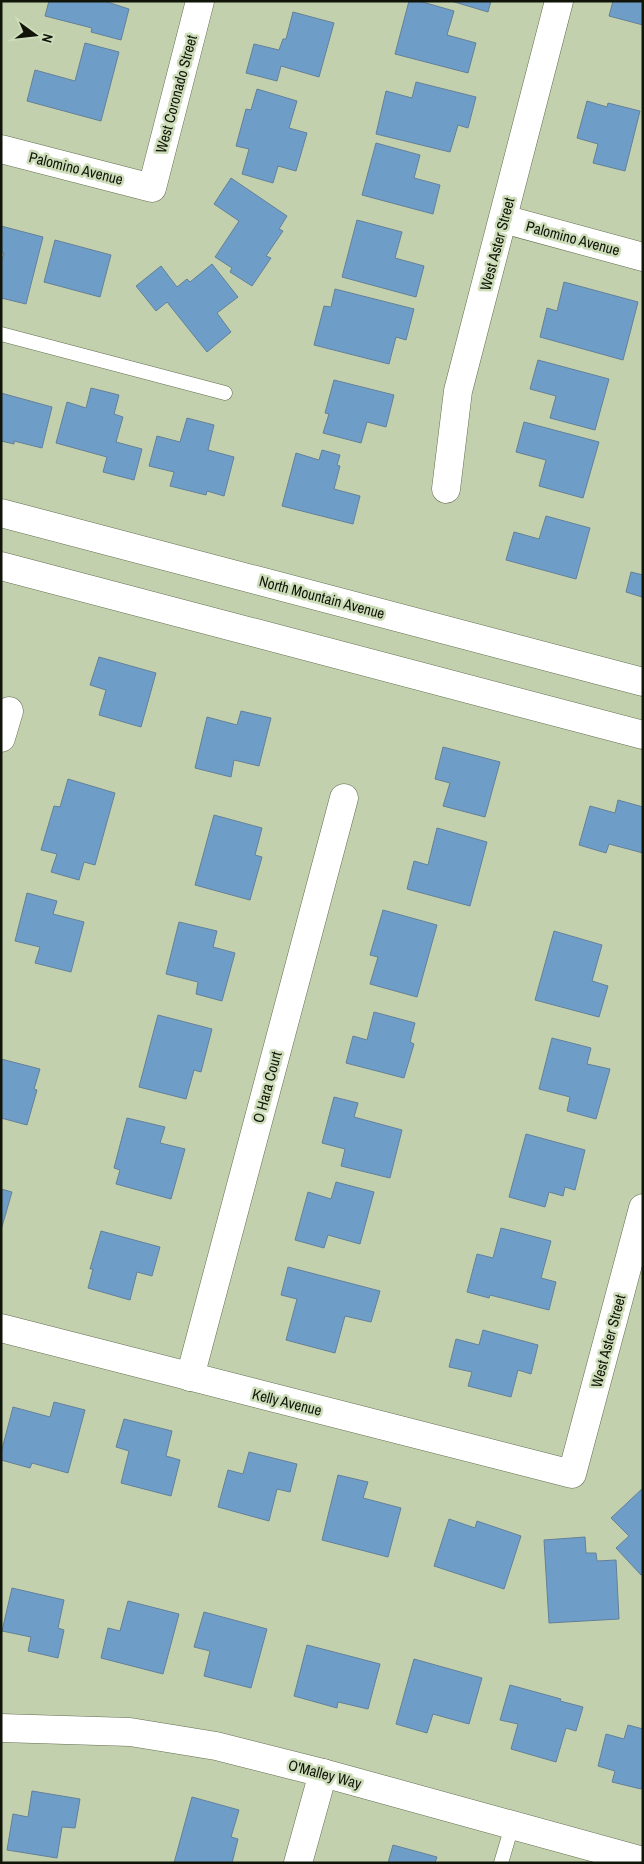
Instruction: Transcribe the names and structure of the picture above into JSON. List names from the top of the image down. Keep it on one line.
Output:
{"streets":{"street":["West Coronado Street","Palomino Avenue","West Aster Street","North Mountain Avenue","O Hara Court","Kelly Avenue","O'Malley Way"]},"crossings":[["West Coronado Street","Palomino Avenue"],["Palomino Avenue","West Aster Street"],["West Aster Street","Kelly Avenue"],["O Hara Court","Kelly Avenue"]],"north":"right"}
